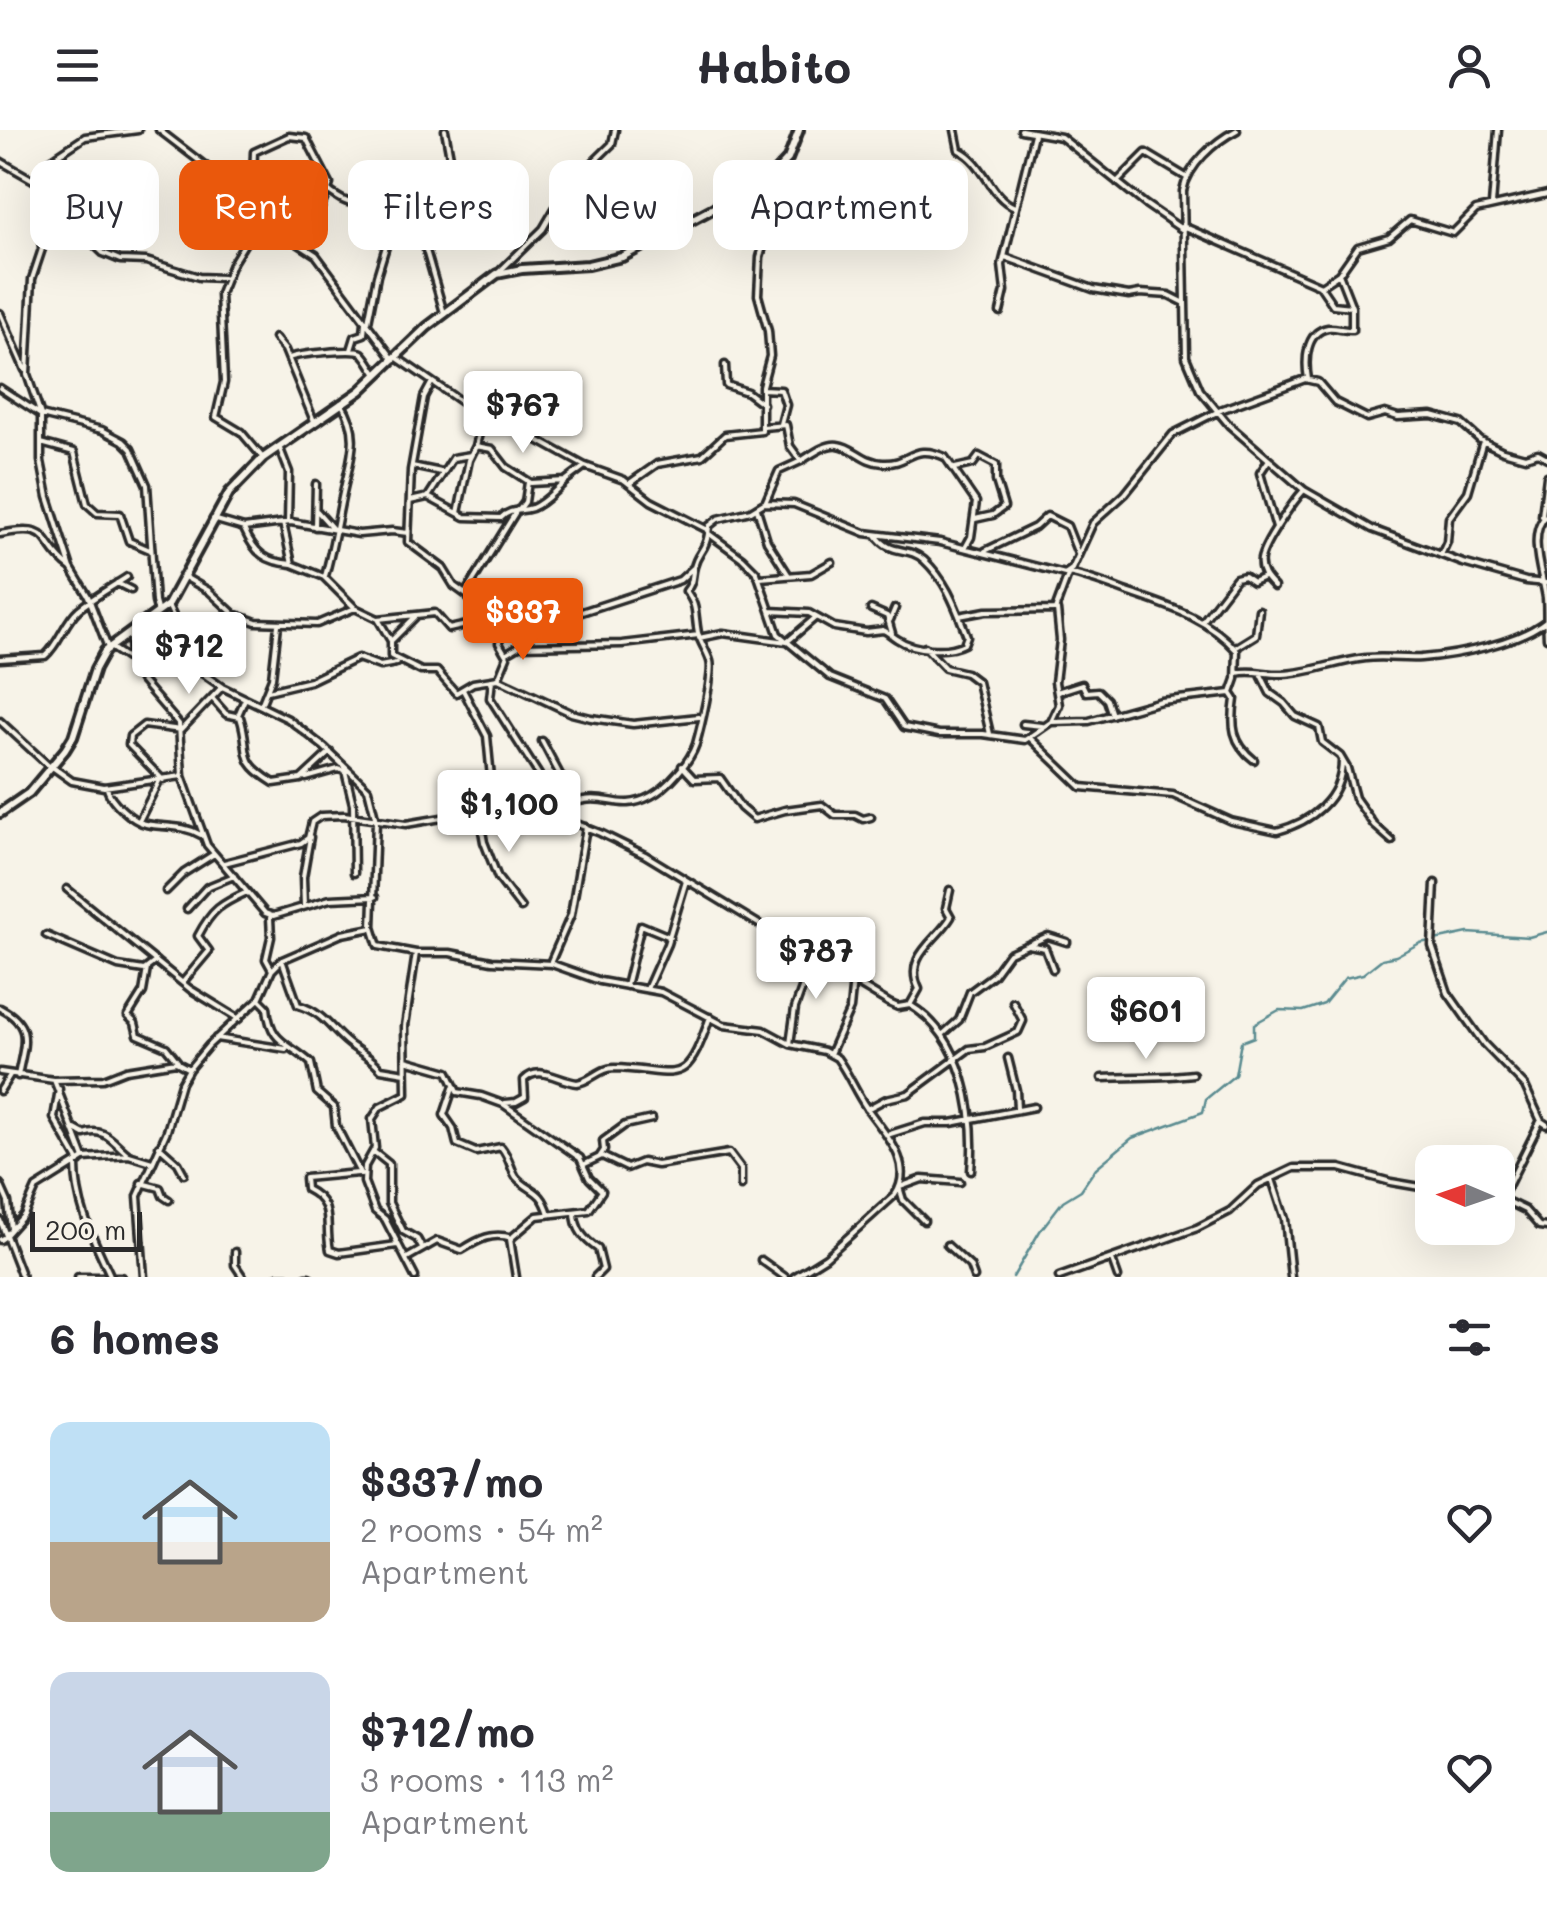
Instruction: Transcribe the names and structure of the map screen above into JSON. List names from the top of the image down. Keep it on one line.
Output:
{"scale_bar":"200 m","north":"left","page":{"header":"Habito","chip":["Buy","Rent","Filters","New","Apartment"],"price":["$767","$337","$712","$1,100","$787","$601"],"scale":"200 m","heading":"6 homes","list":[{"name":"$337/mo","note":"2 rooms · 54 m² · Apartment"},{"name":"$712/mo","note":"3 rooms · 113 m² · Apartment"}]}}
